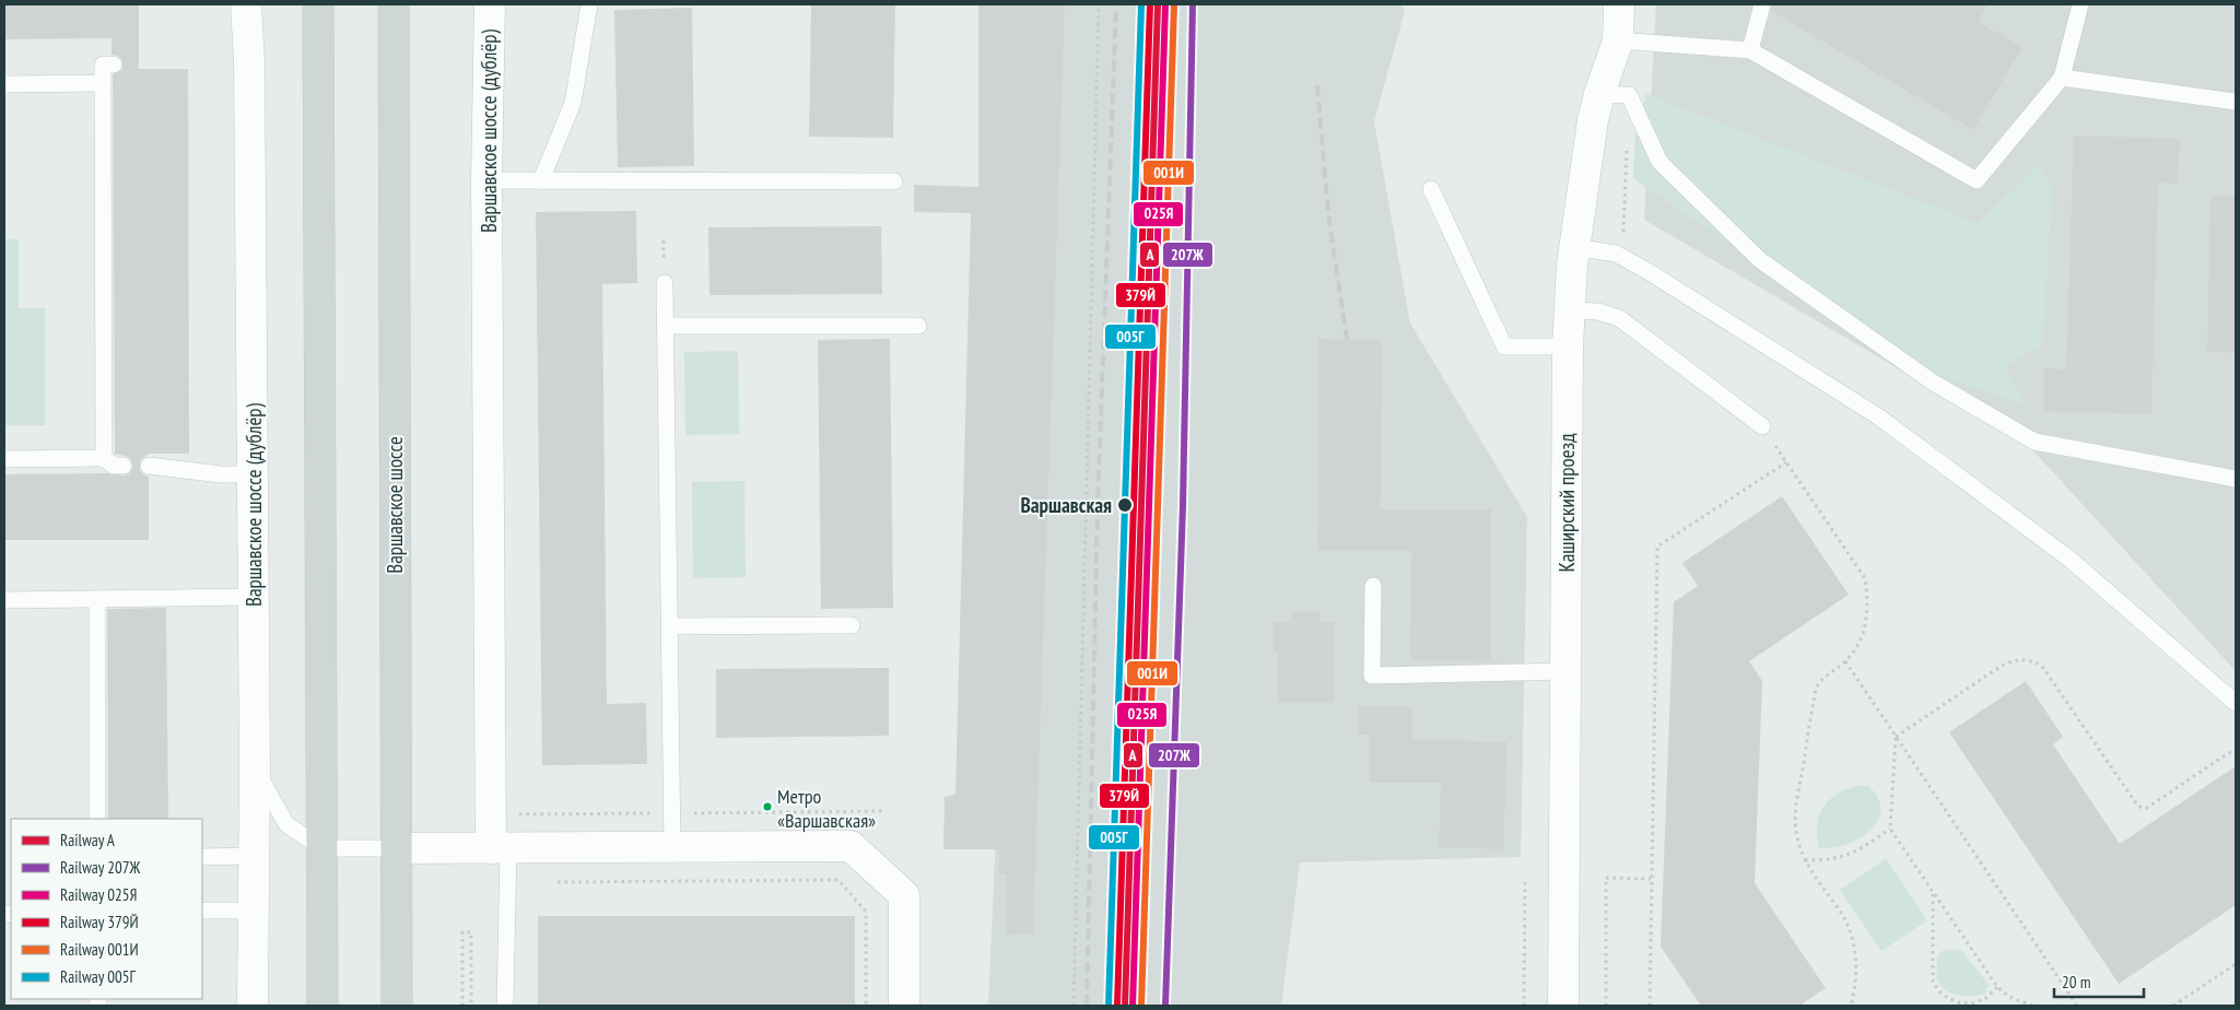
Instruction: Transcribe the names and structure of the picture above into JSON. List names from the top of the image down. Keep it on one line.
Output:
{"streets":{"main road":["Варшавское шоссе"],"street":["Варшавское шоссе (дублёр)","Каширский проезд"]},"places":["Варшавская","Метро «Варшавская»"],"lines":["rail line A","rail line 207Ж","rail line 025Я","rail line 379Й","rail line 001И","rail line 005Г"],"legend":["Railway A","Railway 207Ж","Railway 025Я","Railway 379Й","Railway 001И","Railway 005Г"],"scale_bar":"20 m"}
